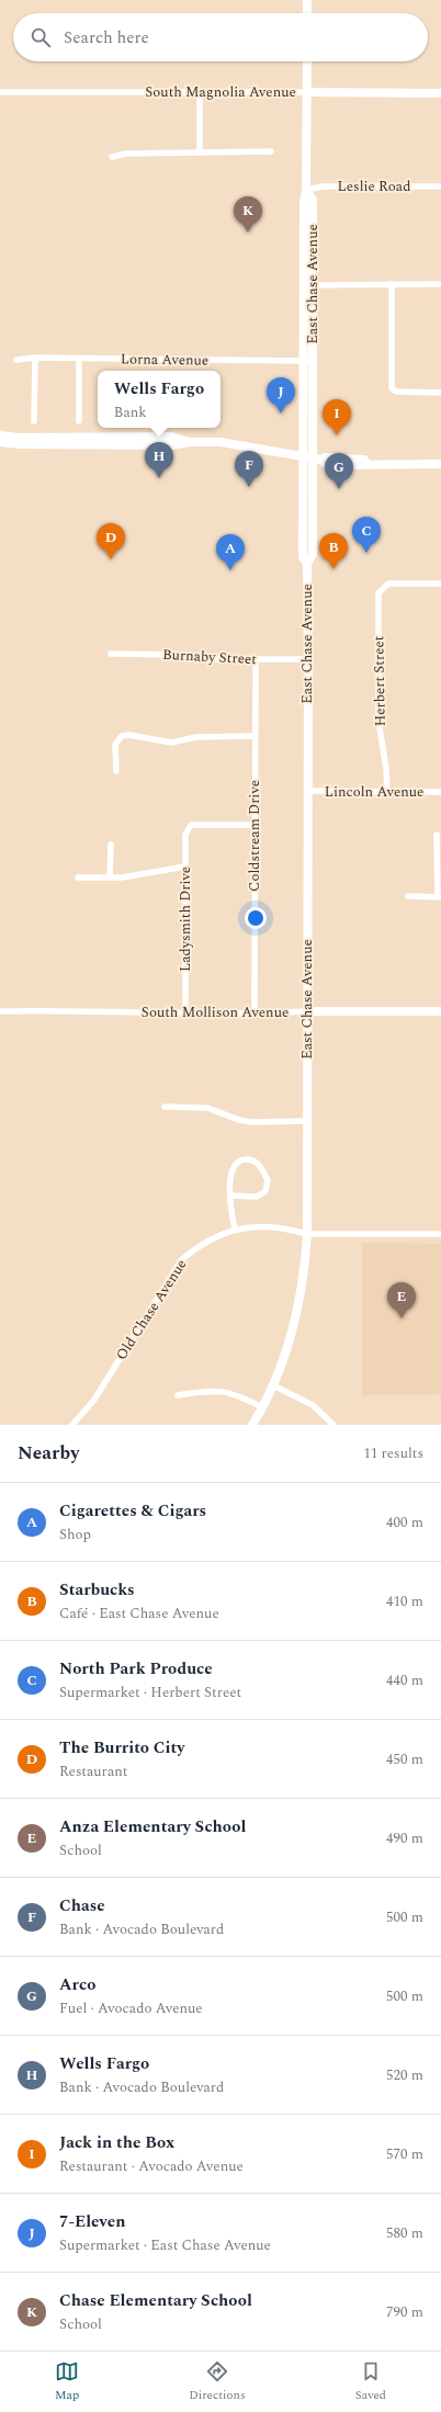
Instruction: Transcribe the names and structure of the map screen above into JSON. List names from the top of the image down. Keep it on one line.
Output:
{"streets":{"main road":["South Magnolia Avenue","East Chase Avenue","South Mollison Avenue"],"street":["Leslie Road","Lorna Avenue","Burnaby Street","Herbert Street","Lincoln Avenue","Coldstream Drive","Ladysmith Drive","Old Chase Avenue"]},"crossings":[["South Magnolia Avenue","East Chase Avenue"],["Leslie Road","East Chase Avenue"],["East Chase Avenue","Lorna Avenue"],["East Chase Avenue","Burnaby Street"],["East Chase Avenue","Lincoln Avenue"],["East Chase Avenue","South Mollison Avenue"],["East Chase Avenue","Old Chase Avenue"],["Burnaby Street","Coldstream Drive"],["Herbert Street","Lincoln Avenue"],["Coldstream Drive","Ladysmith Drive"],["Coldstream Drive","South Mollison Avenue"],["Ladysmith Drive","South Mollison Avenue"]],"page":{"search":"Search here","pins":["K","J","I","H","F","G","C","D","B","A","E"],"popup":["Wells Fargo","Bank"],"heading":["Nearby","11 results"],"list":[{"mark":"A","name":"Cigarettes & Cigars","note":"Shop","value":"400 m"},{"mark":"B","name":"Starbucks","note":"Café · East Chase Avenue","value":"410 m"},{"mark":"C","name":"North Park Produce","note":"Supermarket · Herbert Street","value":"440 m"},{"mark":"D","name":"The Burrito City","note":"Restaurant","value":"450 m"},{"mark":"E","name":"Anza Elementary School","note":"School","value":"490 m"},{"mark":"F","name":"Chase","note":"Bank · Avocado Boulevard","value":"500 m"},{"mark":"G","name":"Arco","note":"Fuel · Avocado Avenue","value":"500 m"},{"mark":"H","name":"Wells Fargo","note":"Bank · Avocado Boulevard","value":"520 m"},{"mark":"I","name":"Jack in the Box","note":"Restaurant · Avocado Avenue","value":"570 m"},{"mark":"J","name":"7-Eleven","note":"Supermarket · East Chase Avenue","value":"580 m"},{"mark":"K","name":"Chase Elementary School","note":"School","value":"790 m"}],"nav":["Map","Directions","Saved"]}}
